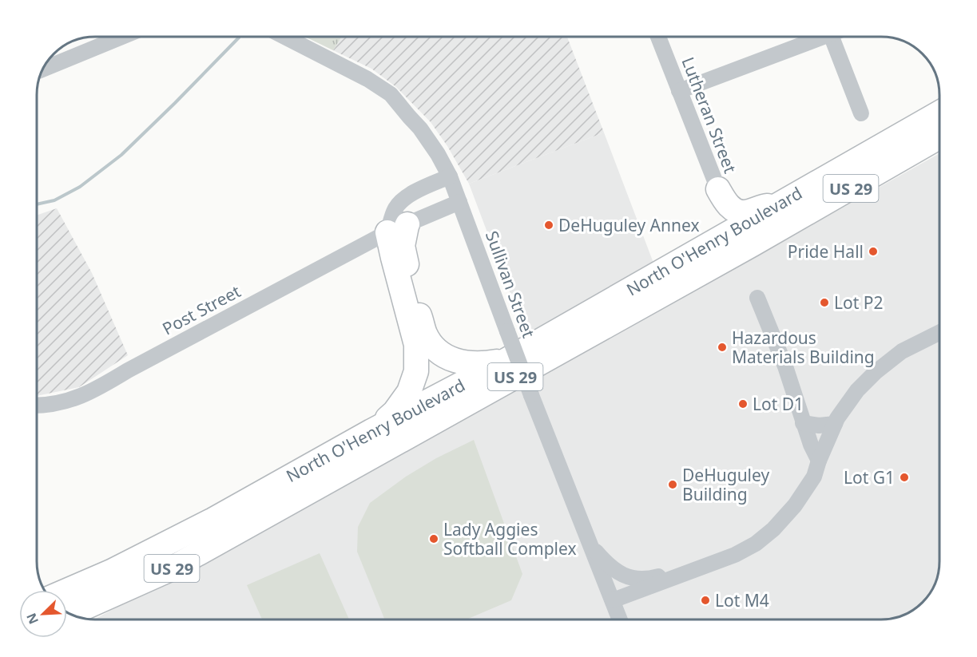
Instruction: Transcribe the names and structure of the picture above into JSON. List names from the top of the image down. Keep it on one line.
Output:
{"streets":{"highway":["US 29","North O'Henry Boulevard"],"street":["Lutheran Street","Sullivan Street","Post Street"]},"crossings":[["Sullivan Street","Post Street"]],"places":["DeHuguley Annex","Pride Hall","Lot P2","Hazardous Materials Building","Lot D1","Lot G1","DeHuguley Building","Lady Aggies Softball Complex","Lot M4"],"north":"bottom left"}
